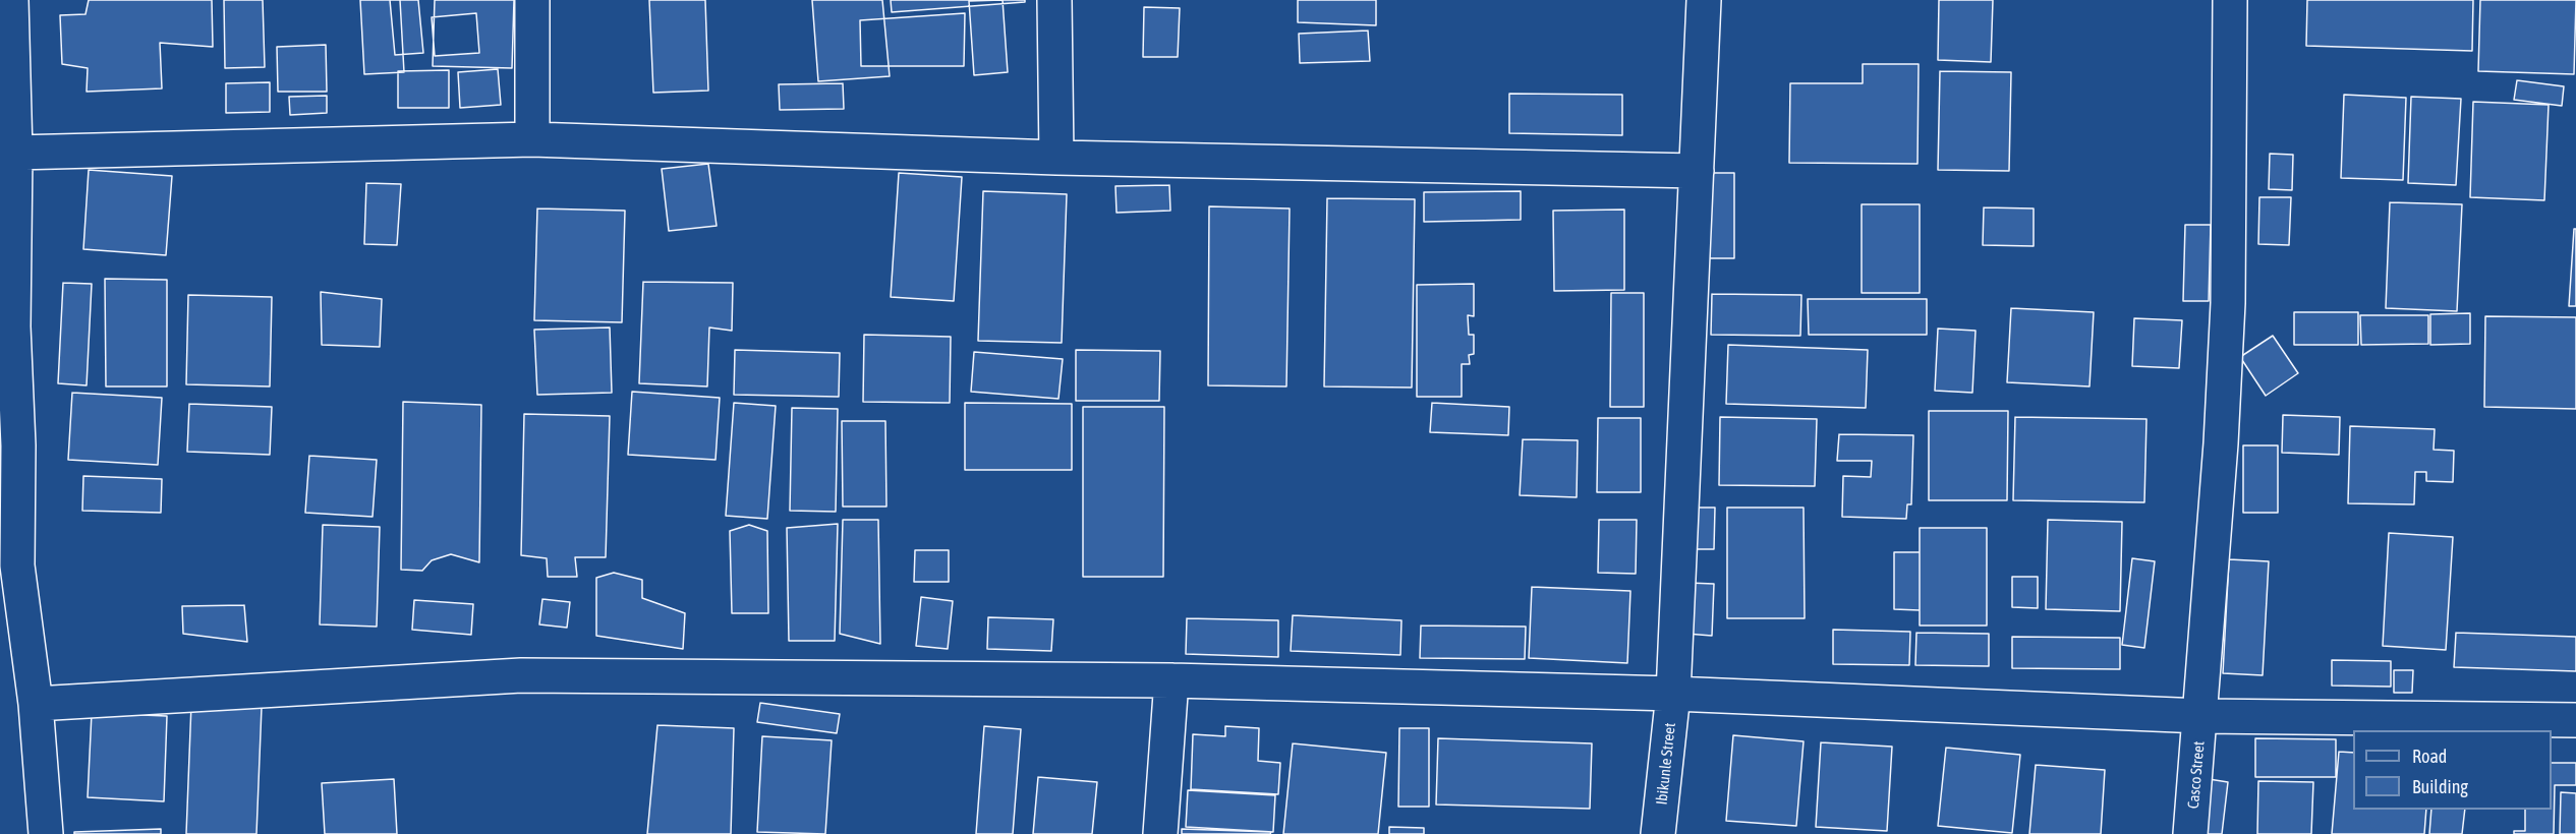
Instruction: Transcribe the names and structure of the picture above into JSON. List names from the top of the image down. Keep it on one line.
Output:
{"streets":{"street":["Ibikunle Street","Casco Street"]},"legend":["Road","Building"]}
